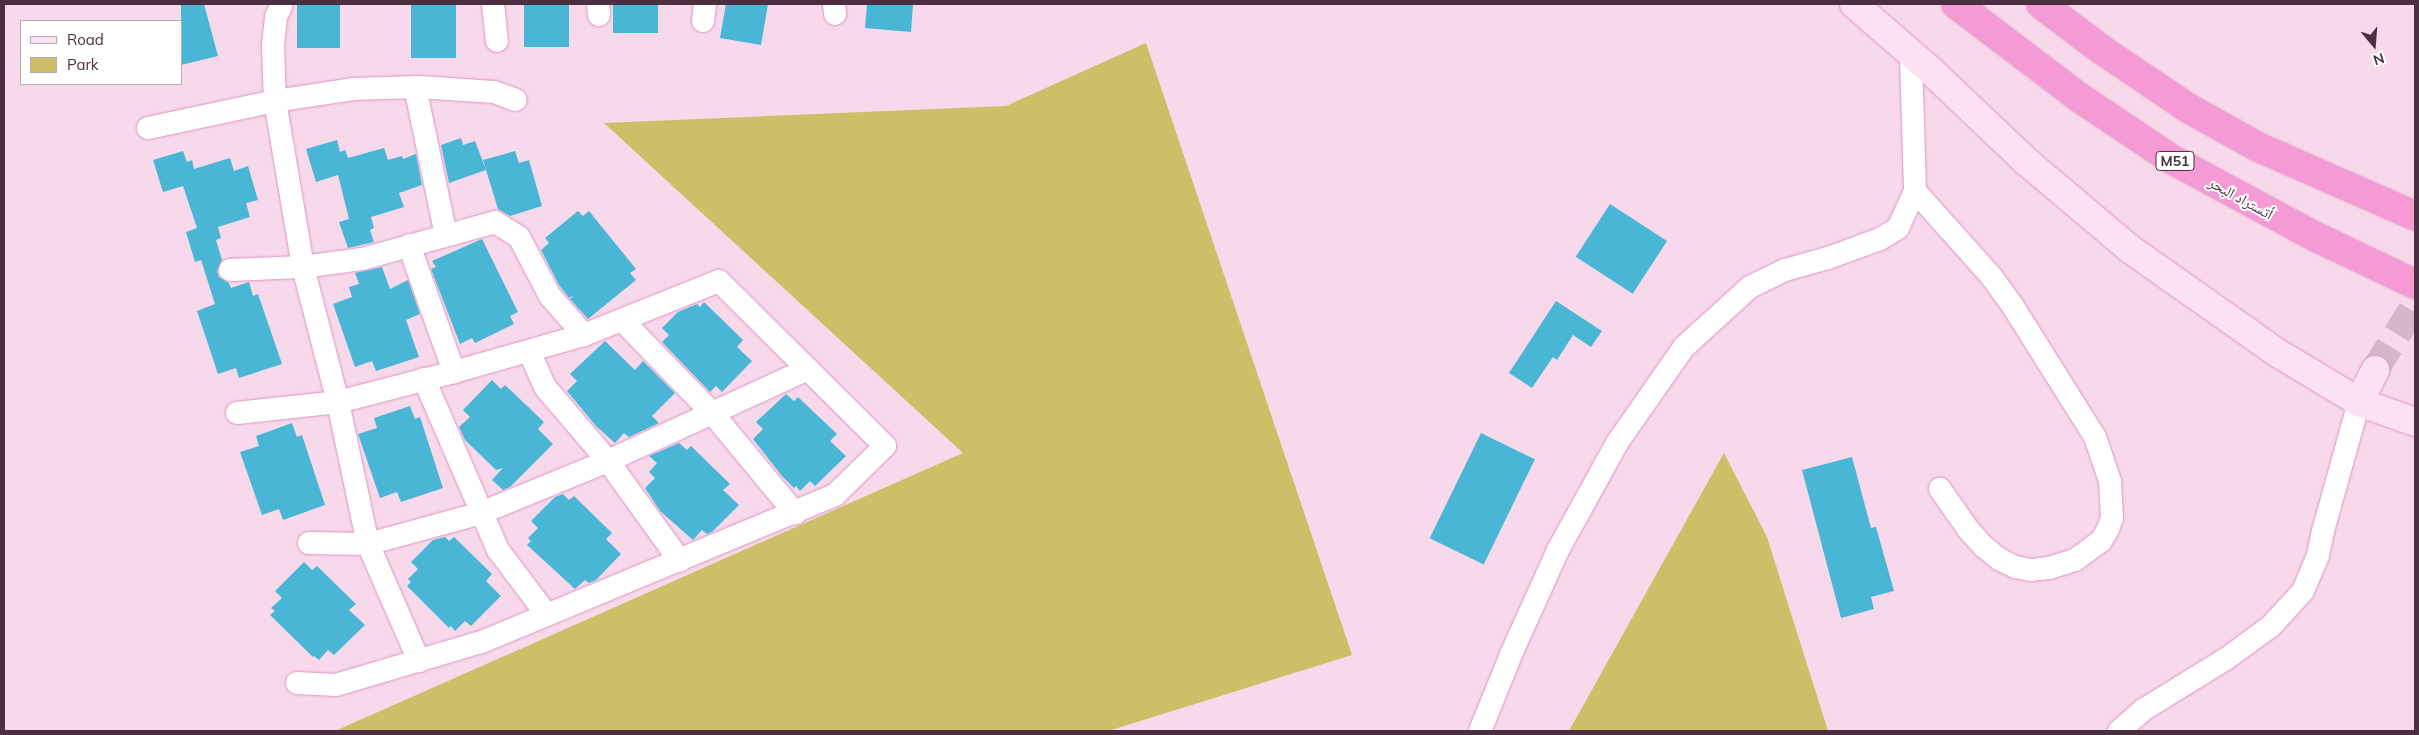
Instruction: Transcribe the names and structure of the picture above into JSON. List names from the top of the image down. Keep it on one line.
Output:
{"streets":{"highway":["M51","أتستراد البحر"]},"legend":["Road","Park"],"north":"bottom"}
